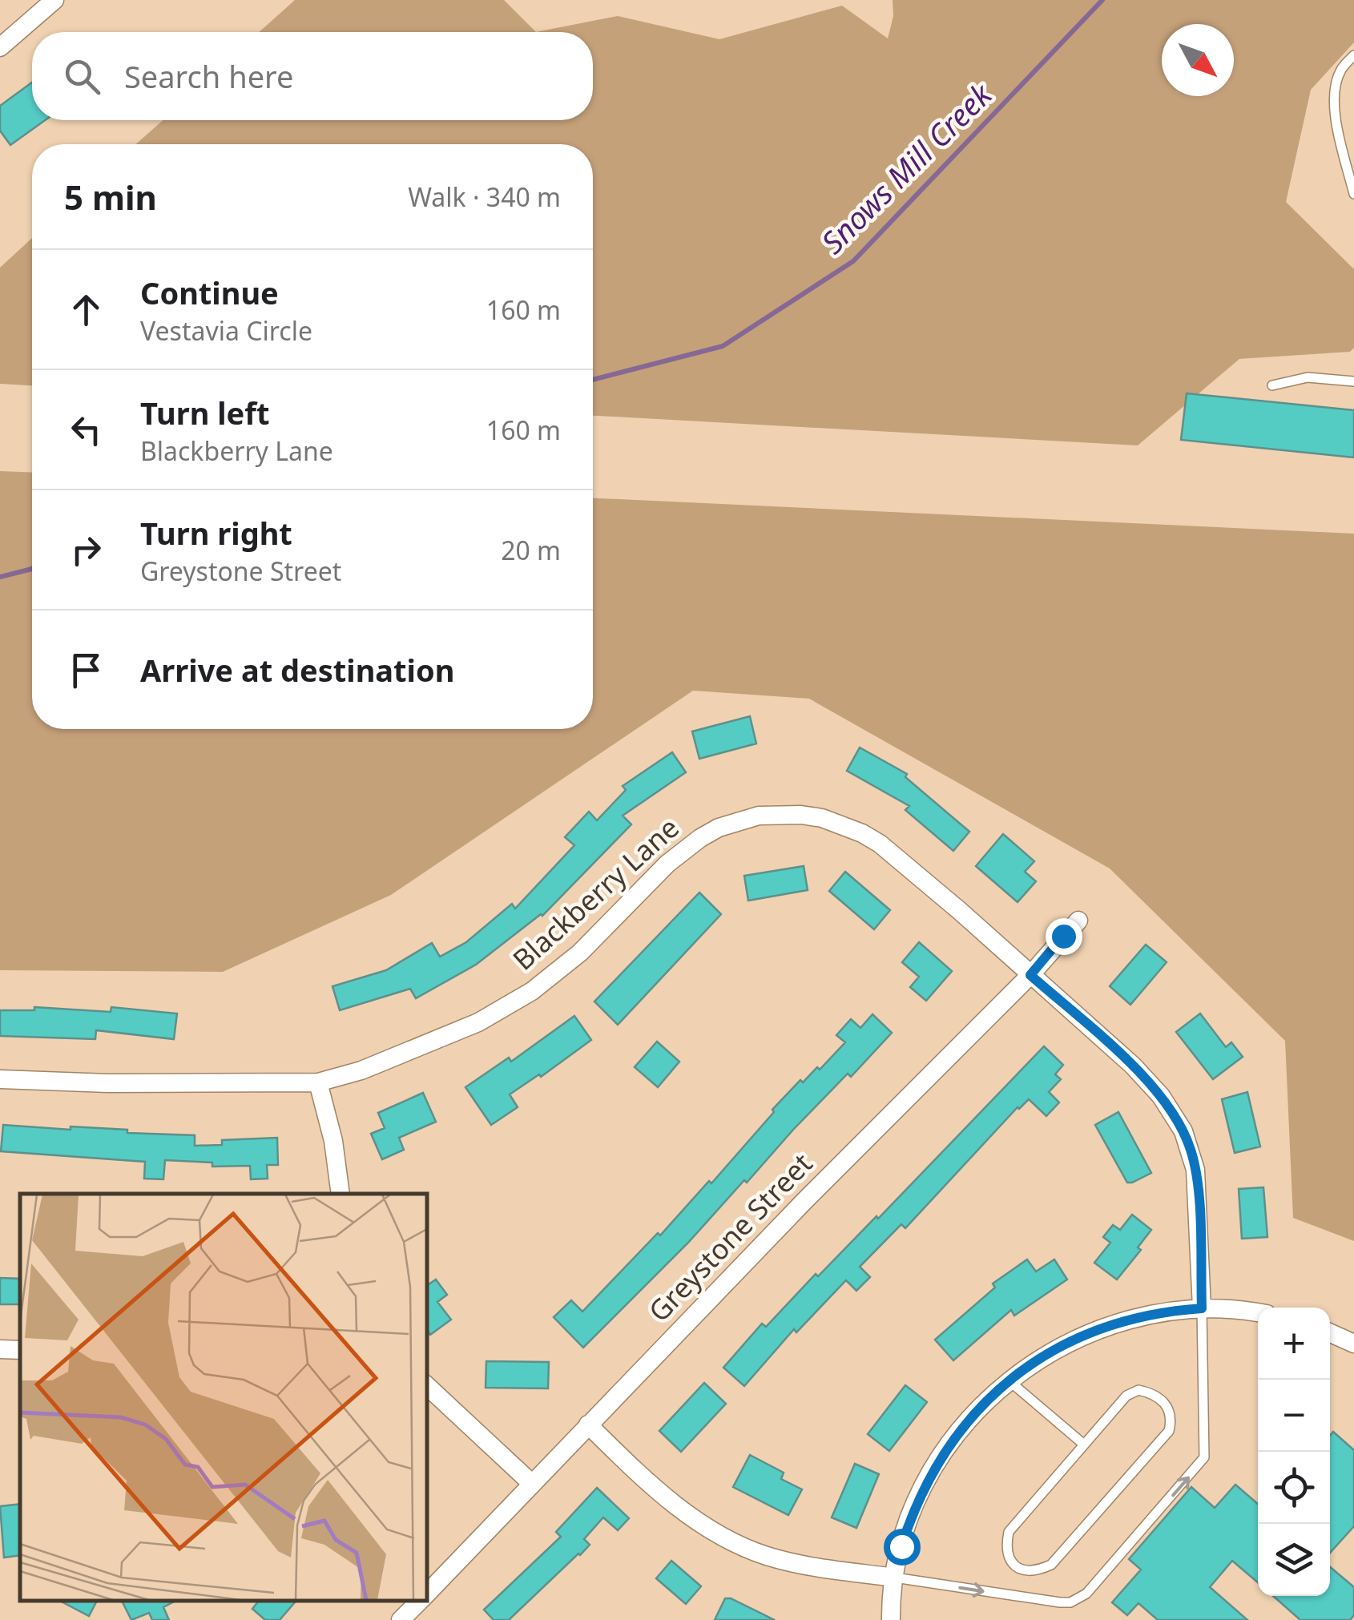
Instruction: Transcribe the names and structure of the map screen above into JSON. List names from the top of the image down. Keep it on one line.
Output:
{"streets":{"street":["Blackberry Lane","Greystone Street"]},"crossings":[["Blackberry Lane","Greystone Street"]],"water":["Snows Mill Creek"],"north":"bottom right","page":{"search":"Search here","heading":["5 min","Walk · 340 m"],"list":[["Continue","Vestavia Circle","160 m"],["Turn left","Blackberry Lane","160 m"],["Turn right","Greystone Street","20 m"],"Arrive at destination"],"map_buttons":["+","−"]}}
